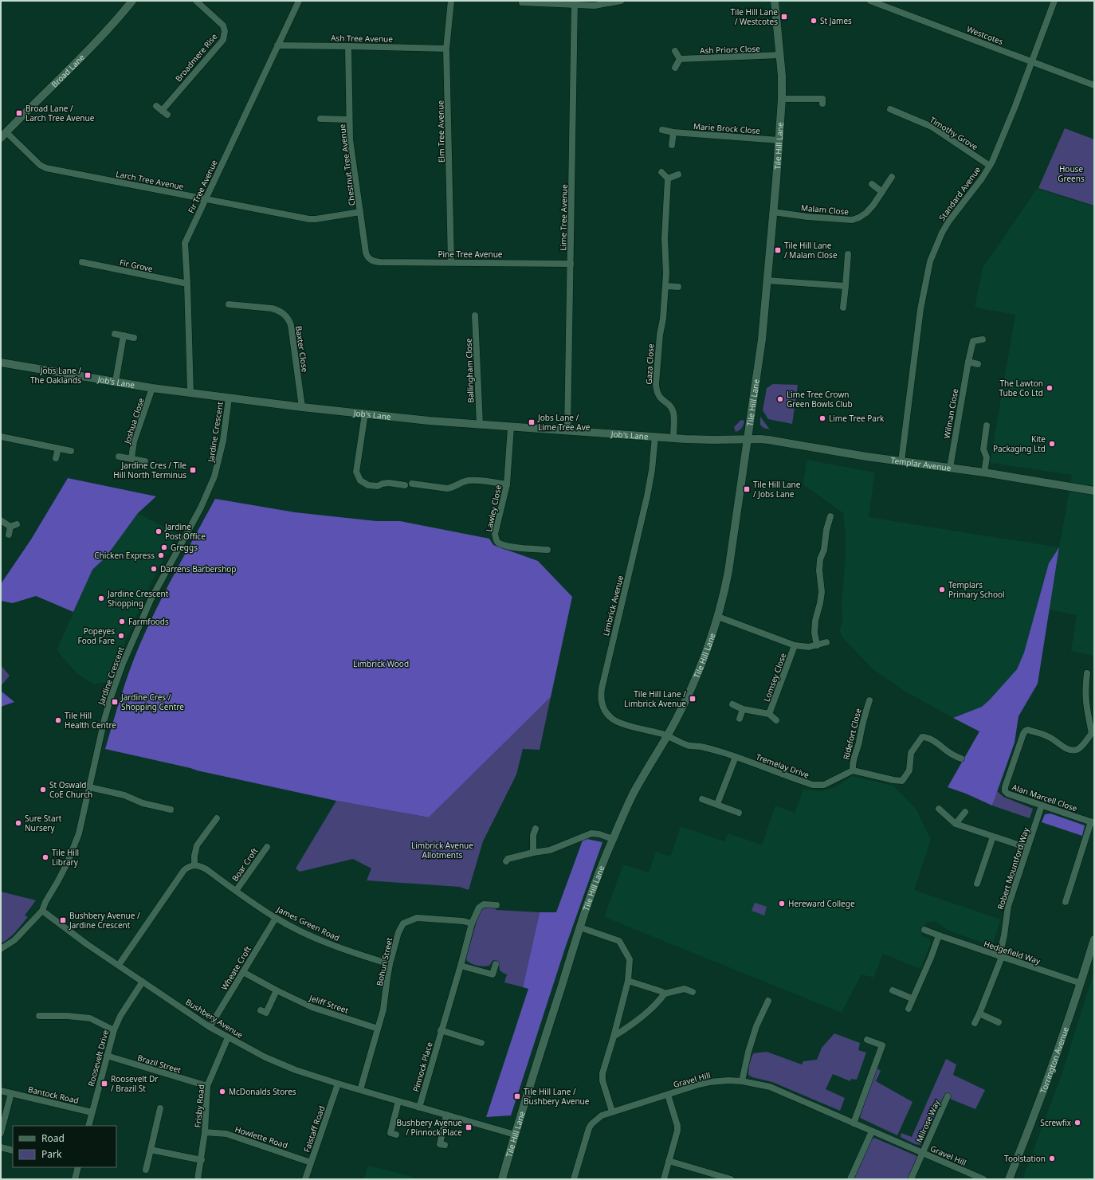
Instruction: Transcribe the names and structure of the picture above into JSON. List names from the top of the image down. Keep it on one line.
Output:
{"streets":{"street":["Westcotes","Ash Tree Avenue","Ash Priors Close","Broadmere Rise","Broad Lane","Marie Brock Close","Elm Tree Avenue","Timothy Grove","Tile Hill Lane","Chestnut Tree Avenue","Larch Tree Avenue","Fir Tree Avenue","Standard Avenue","Malam Close","Lime Tree Avenue","Pine Tree Avenue","Fir Grove","Baxter Close","Gaza Close","Ballingham Close","Job's Lane","Wilman Close","Joshua Close","Jardine Crescent","Templar Avenue","Lawley Close","Limbrick Avenue","Lomsey Close","Ridefort Close","Tremelay Drive","Alan Marcell Close","Boar Croft","Robert Mountford Way","James Green Road","Hedgefield Way","Bohun Street","Wheate Croft","Jeliff Street","Bushbery Avenue","Roosevelt Drive","Torrington Avenue","Brazil Street","Pinnock Place","Gravel Hill","Bantock Road","Frisby Road","Milrose Way","Falstaff Road","Howlette Road"]},"crossings":[["Westcotes","Standard Avenue"],["Ash Tree Avenue","Elm Tree Avenue"],["Ash Tree Avenue","Chestnut Tree Avenue"],["Ash Tree Avenue","Fir Tree Avenue"],["Ash Priors Close","Tile Hill Lane"],["Broad Lane","Larch Tree Avenue"],["Marie Brock Close","Tile Hill Lane"],["Elm Tree Avenue","Pine Tree Avenue"],["Timothy Grove","Standard Avenue"],["Tile Hill Lane","Malam Close"],["Tile Hill Lane","Job's Lane"],["Tile Hill Lane","Templar Avenue"],["Tile Hill Lane","Limbrick Avenue"],["Tile Hill Lane","Tremelay Drive"],["Tile Hill Lane","Bushbery Avenue"],["Chestnut Tree Avenue","Larch Tree Avenue"],["Chestnut Tree Avenue","Pine Tree Avenue"],["Larch Tree Avenue","Fir Tree Avenue"],["Fir Tree Avenue","Fir Grove"],["Fir Tree Avenue","Job's Lane"],["Standard Avenue","Templar Avenue"],["Lime Tree Avenue","Pine Tree Avenue"],["Lime Tree Avenue","Job's Lane"],["Baxter Close","Job's Lane"],["Gaza Close","Job's Lane"],["Ballingham Close","Job's Lane"],["Job's Lane","Joshua Close"],["Job's Lane","Jardine Crescent"],["Job's Lane","Templar Avenue"],["Job's Lane","Lawley Close"],["Job's Lane","Limbrick Avenue"],["Wilman Close","Templar Avenue"],["Jardine Crescent","Bushbery Avenue"],["Limbrick Avenue","Tremelay Drive"],["Ridefort Close","Tremelay Drive"],["Alan Marcell Close","Robert Mountford Way"],["Boar Croft","James Green Road"],["Robert Mountford Way","Hedgefield Way"],["James Green Road","Bohun Street"],["James Green Road","Wheate Croft"],["Hedgefield Way","Torrington Avenue"],["Bohun Street","Jeliff Street"],["Bohun Street","Bushbery Avenue"],["Bohun Street","Pinnock Place"],["Wheate Croft","Jeliff Street"],["Wheate Croft","Bushbery Avenue"],["Bushbery Avenue","Roosevelt Drive"],["Bushbery Avenue","Pinnock Place"],["Bushbery Avenue","Frisby Road"],["Bushbery Avenue","Falstaff Road"],["Roosevelt Drive","Brazil Street"],["Roosevelt Drive","Bantock Road"],["Brazil Street","Frisby Road"],["Gravel Hill","Milrose Way"],["Frisby Road","Howlette Road"],["Falstaff Road","Howlette Road"]],"parks":["House Greens","Limbrick Wood","Limbrick Avenue Allotments"],"places":{"transit":["Tile Hill Lane / Westcotes","Broad Lane / Larch Tree Avenue","Tile Hill Lane / Malam Close","Jobs Lane / The Oaklands","Jobs Lane / Lime Tree Ave","Jardine Cres / Tile Hill North Terminus","Tile Hill Lane / Jobs Lane","Tile Hill Lane / Limbrick Avenue","Jardine Cres / Shopping Centre","Bushbery Avenue / Jardine Crescent","Roosevelt Dr / Brazil St","Tile Hill Lane / Bushbery Avenue","Bushbery Avenue / Pinnock Place"],"other":["St James","The Lawton Tube Co Ltd","Lime Tree Crown Green Bowls Club","Lime Tree Park","Kite Packaging Ltd","Jardine Post Office","Greggs","Chicken Express","Darrens Barbershop","Templars Primary School","Jardine Crescent Shopping","Farmfoods","Popeyes Food Fare","Tile Hill Health Centre","St Oswald CoE Church","Sure Start Nursery","Tile Hill Library","Hereward College","McDonalds Stores","Screwfix","Toolstation"]},"legend":["Road","Park"]}
